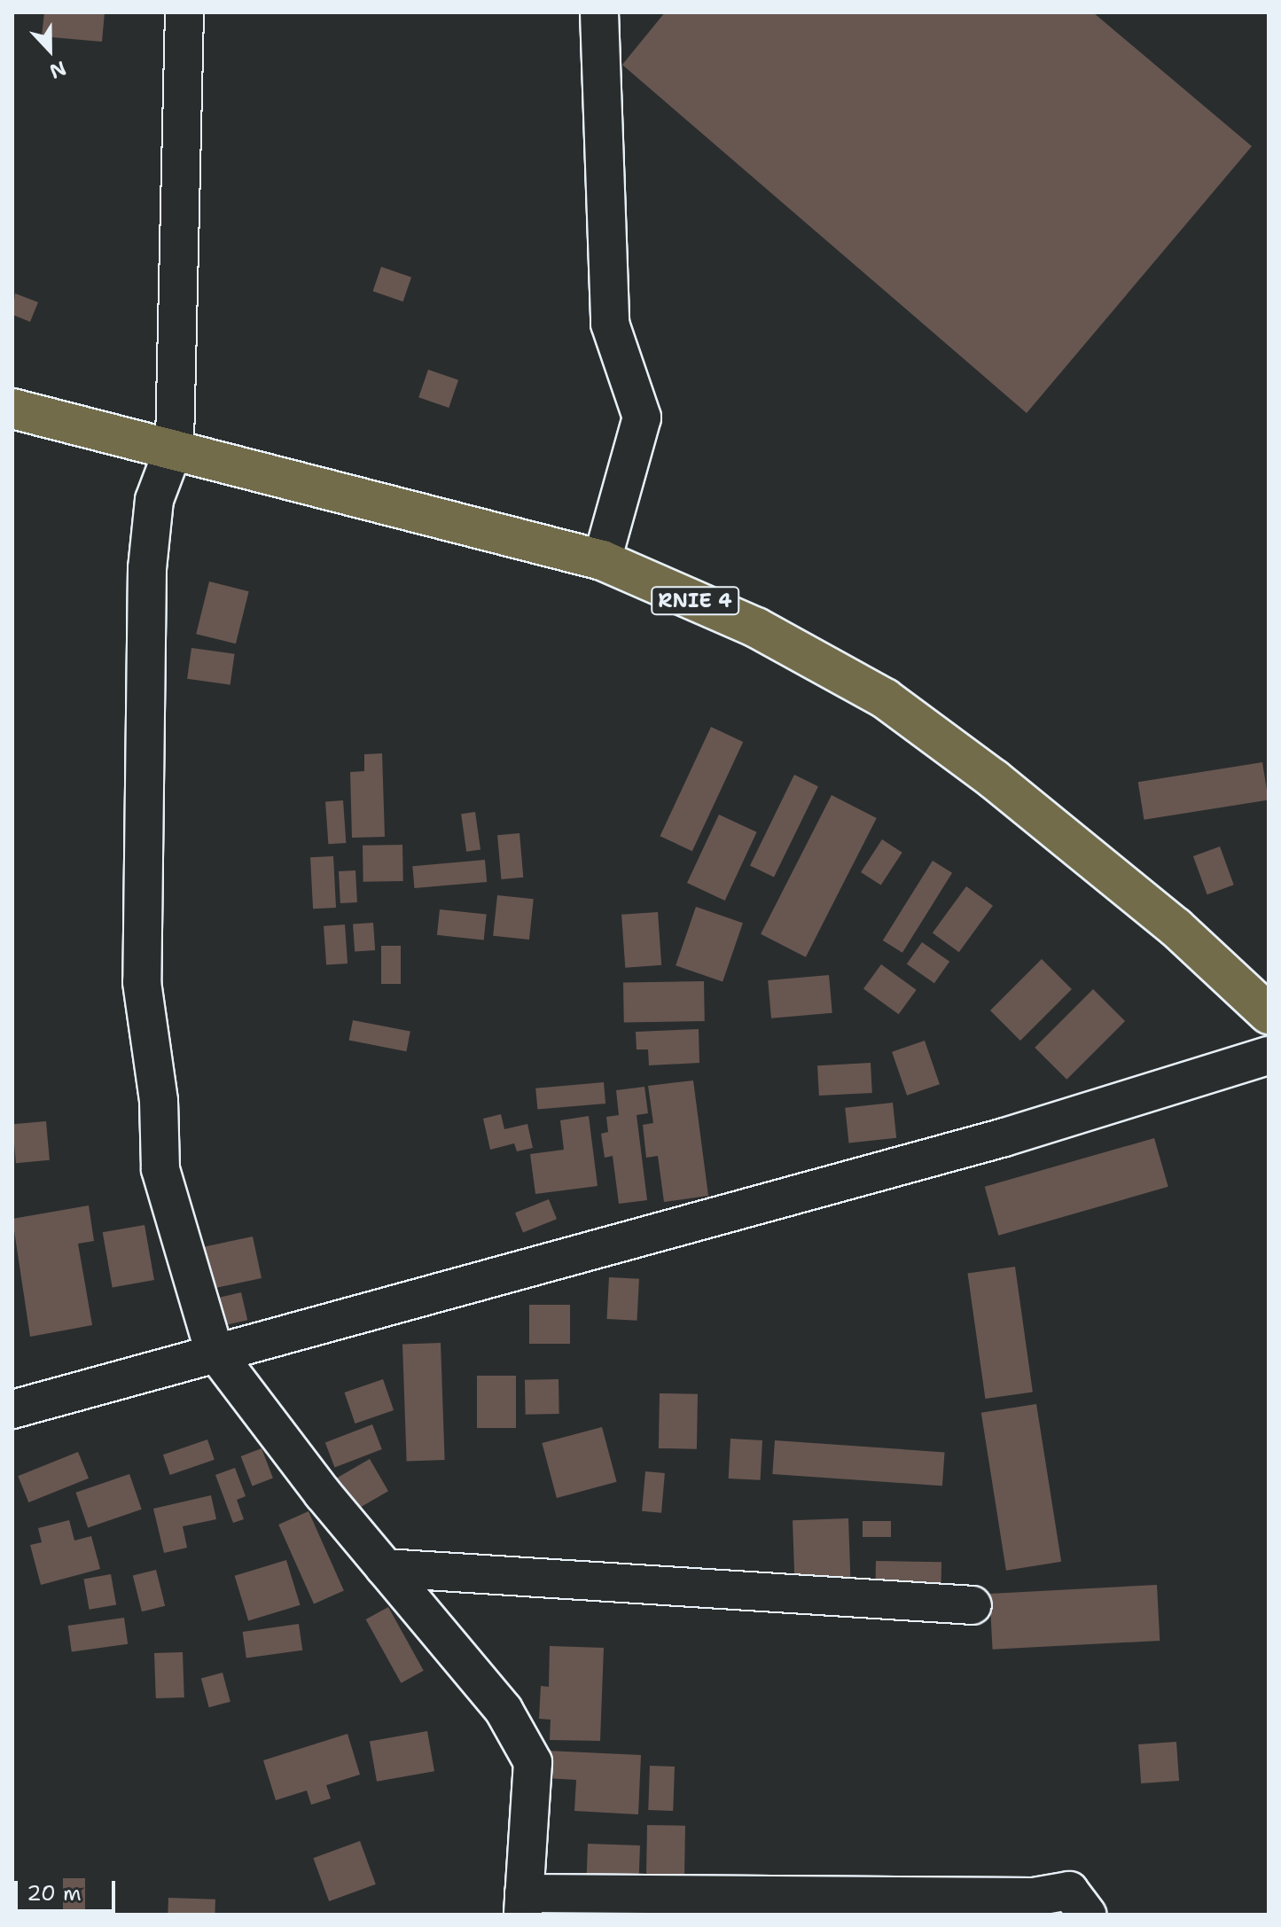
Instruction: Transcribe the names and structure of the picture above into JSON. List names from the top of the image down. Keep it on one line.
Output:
{"streets":{"main road":["RNIE 4"]},"scale_bar":"20 m","north":"bottom"}
